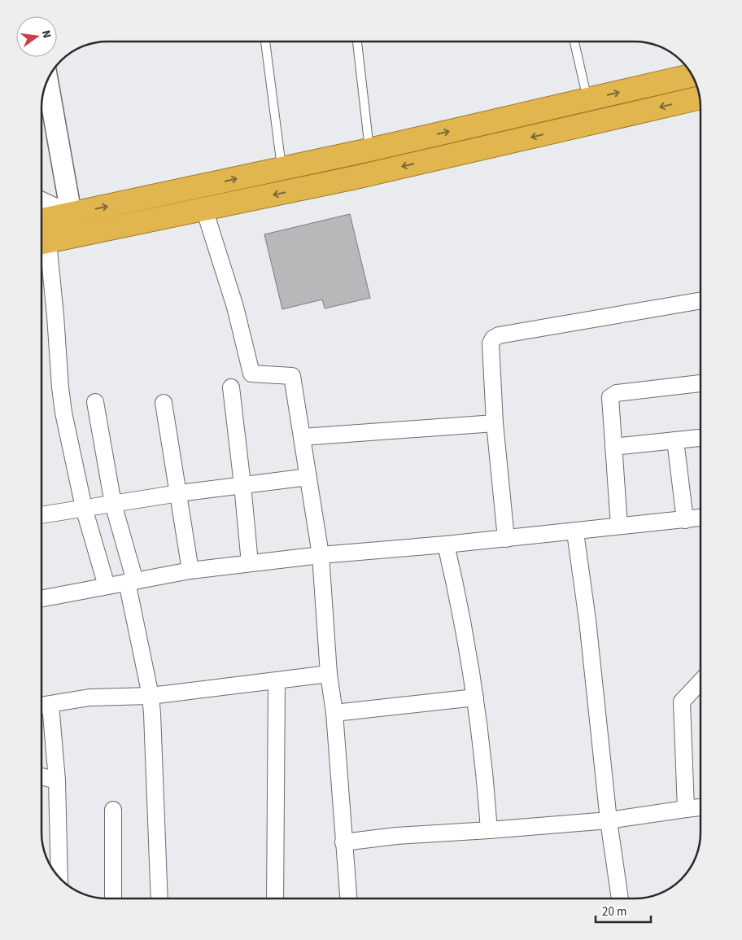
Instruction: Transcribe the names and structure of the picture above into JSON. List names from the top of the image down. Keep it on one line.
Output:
{"scale_bar":"20 m","north":"right"}
